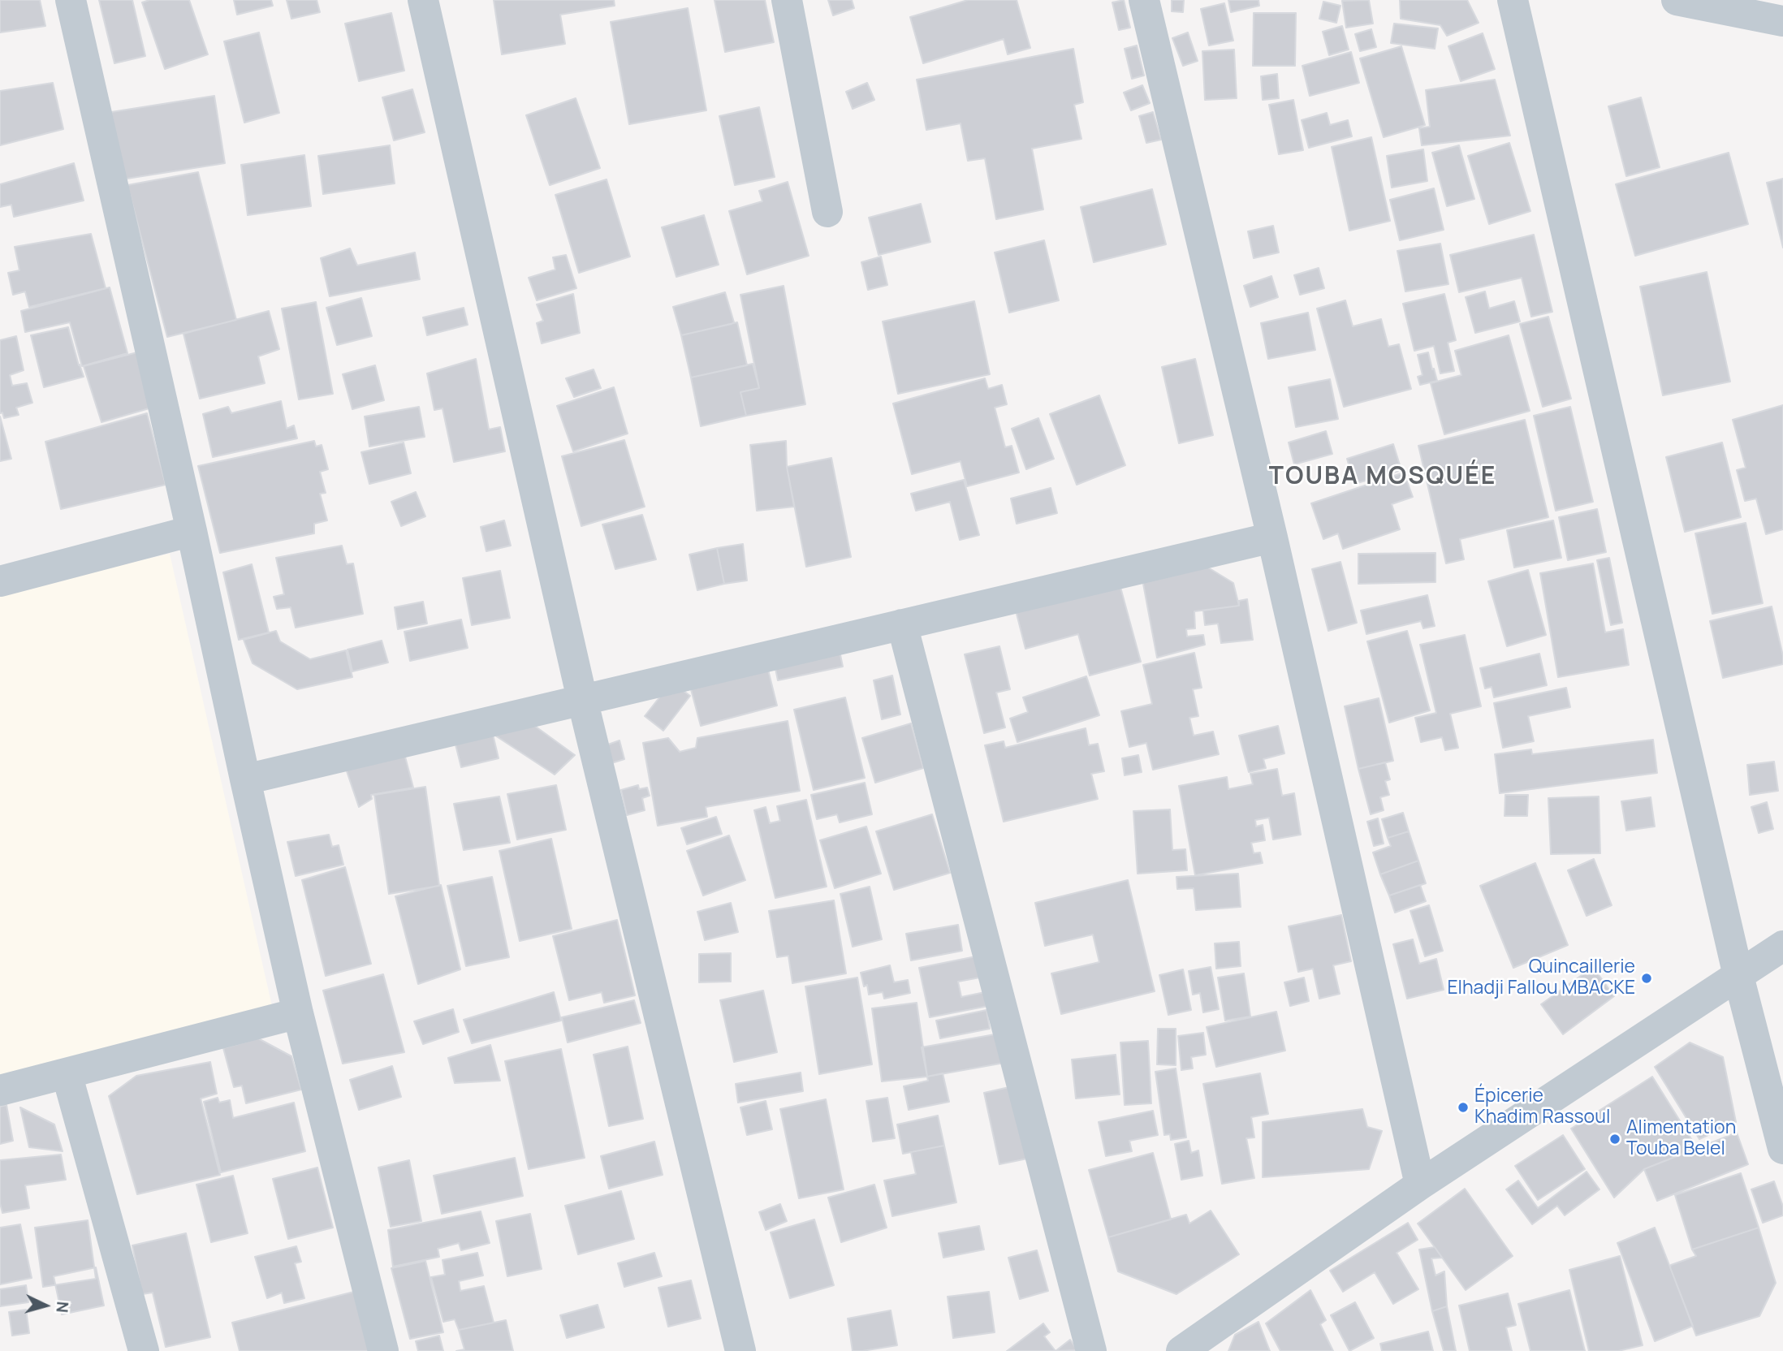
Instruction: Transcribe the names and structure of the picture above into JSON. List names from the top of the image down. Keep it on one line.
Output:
{"districts":["TOUBA MOSQUÉE"],"places":["Quincaillerie Elhadji Fallou MBACKE","Épicerie Khadim Rassoul","Alimentation Touba Belel"],"north":"right"}
